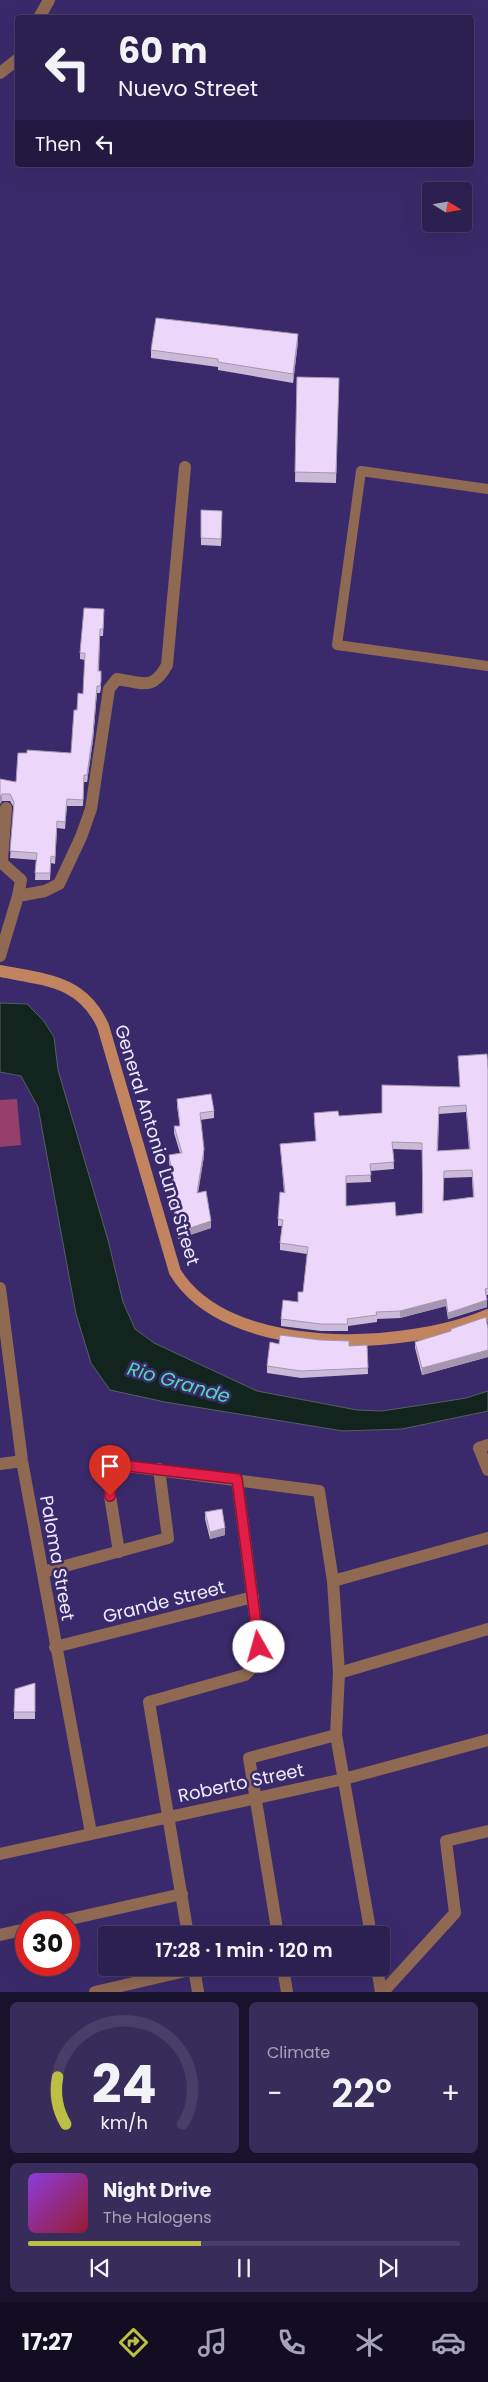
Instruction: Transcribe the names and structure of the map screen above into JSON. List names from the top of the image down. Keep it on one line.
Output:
{"streets":{"main road":["General Antonio Luna Street"],"street":["Paloma Street","Grande Street","Roberto Street"]},"crossings":[["Paloma Street","Grande Street"],["Paloma Street","Roberto Street"]],"water":["Rio Grande"],"north":"right","page":{"turn":["60 m","Nuevo Street"],"then":"Then","limit":"30","trip":"17:28 · 1 min · 120 m","tile":"Climate","heat":["−","22°","+"],"song":["Night Drive","The Halogens"],"tabs":"17:27","gauge":["24","km/h"]}}
